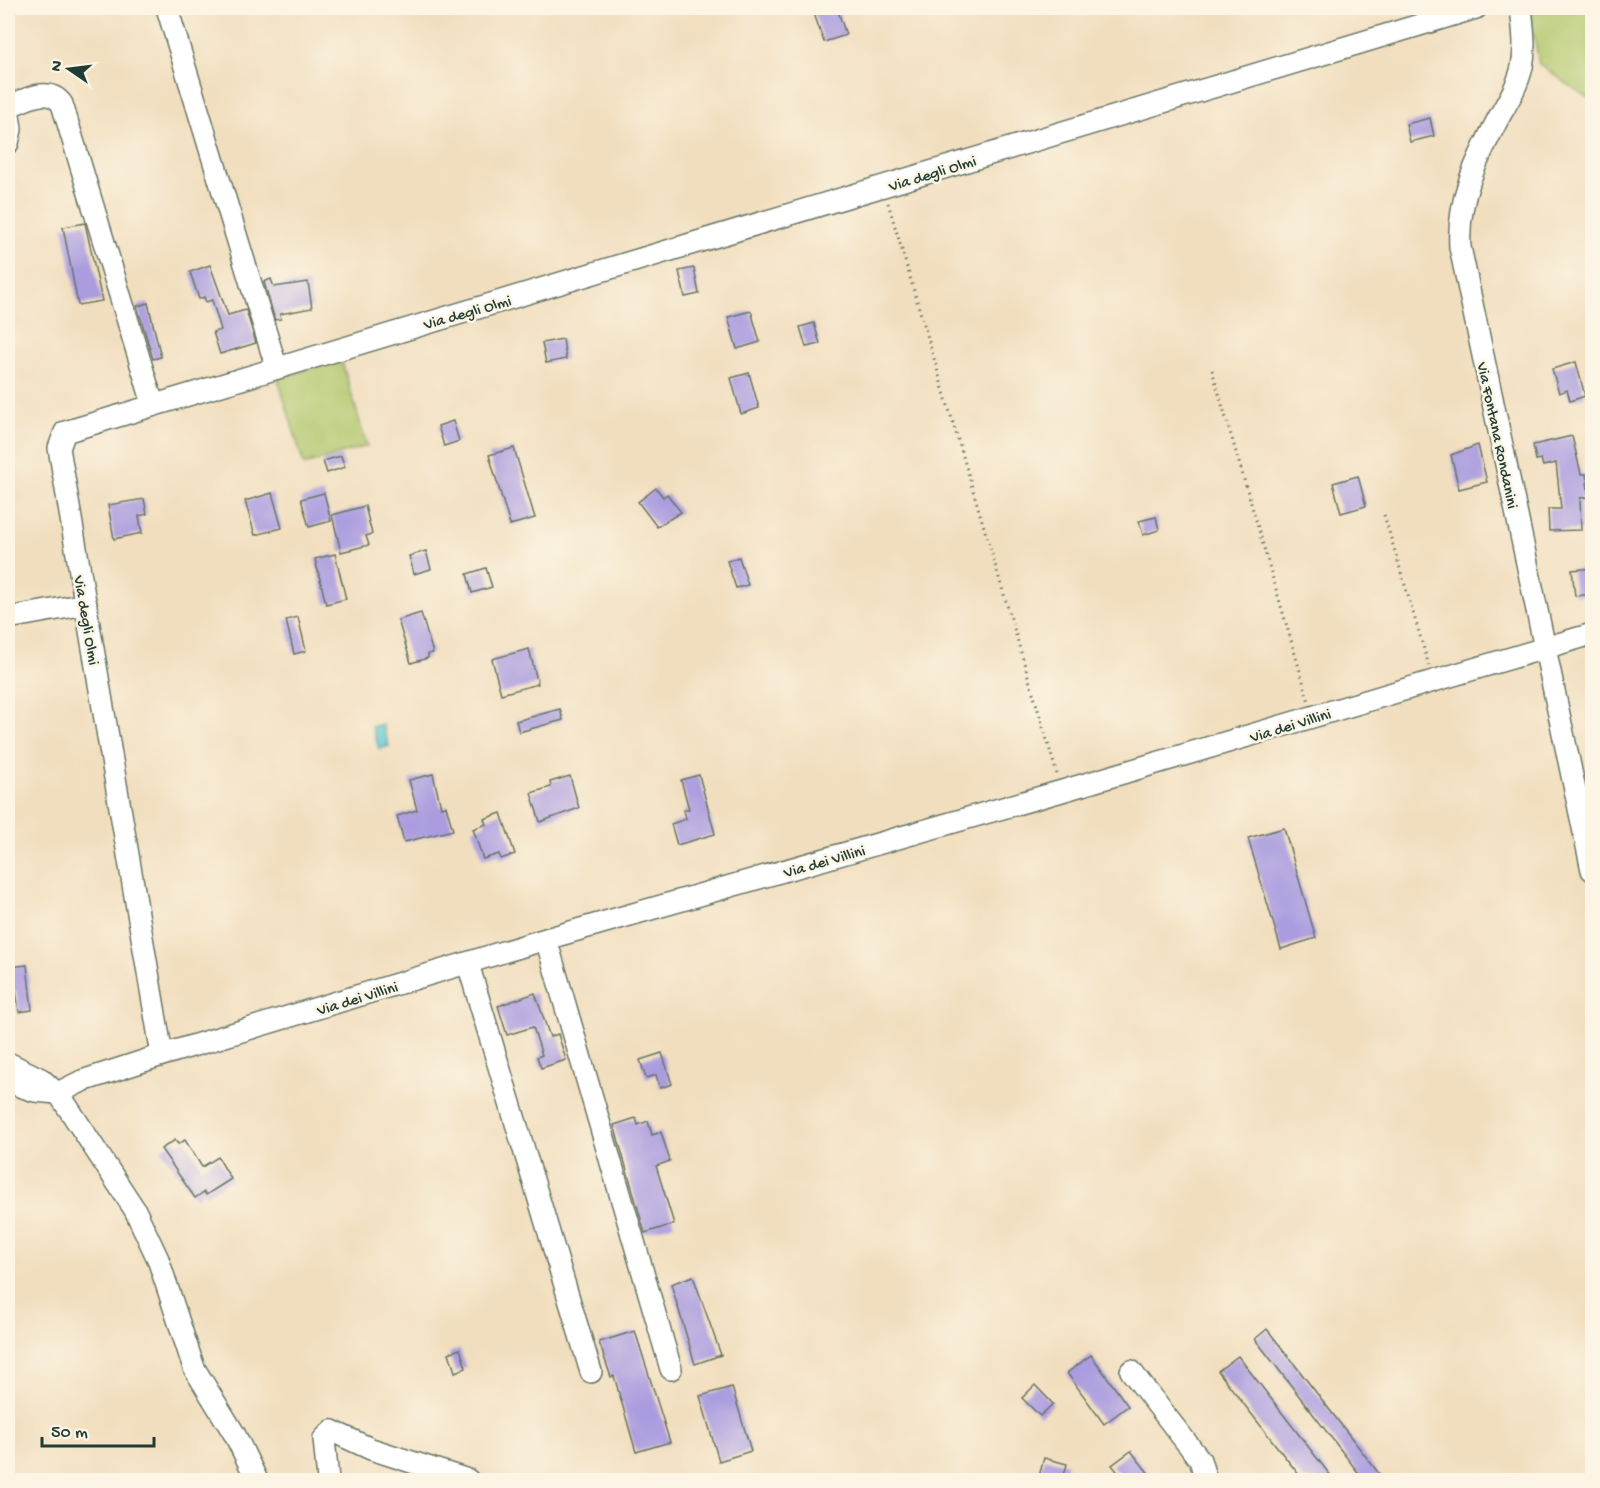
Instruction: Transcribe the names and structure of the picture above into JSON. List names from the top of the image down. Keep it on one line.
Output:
{"streets":{"street":["Via degli Olmi","Via Fontana Rondanini","Via dei Villini"]},"crossings":[["Via degli Olmi","Via dei Villini"],["Via Fontana Rondanini","Via dei Villini"]],"scale_bar":"50 m","north":"left"}
